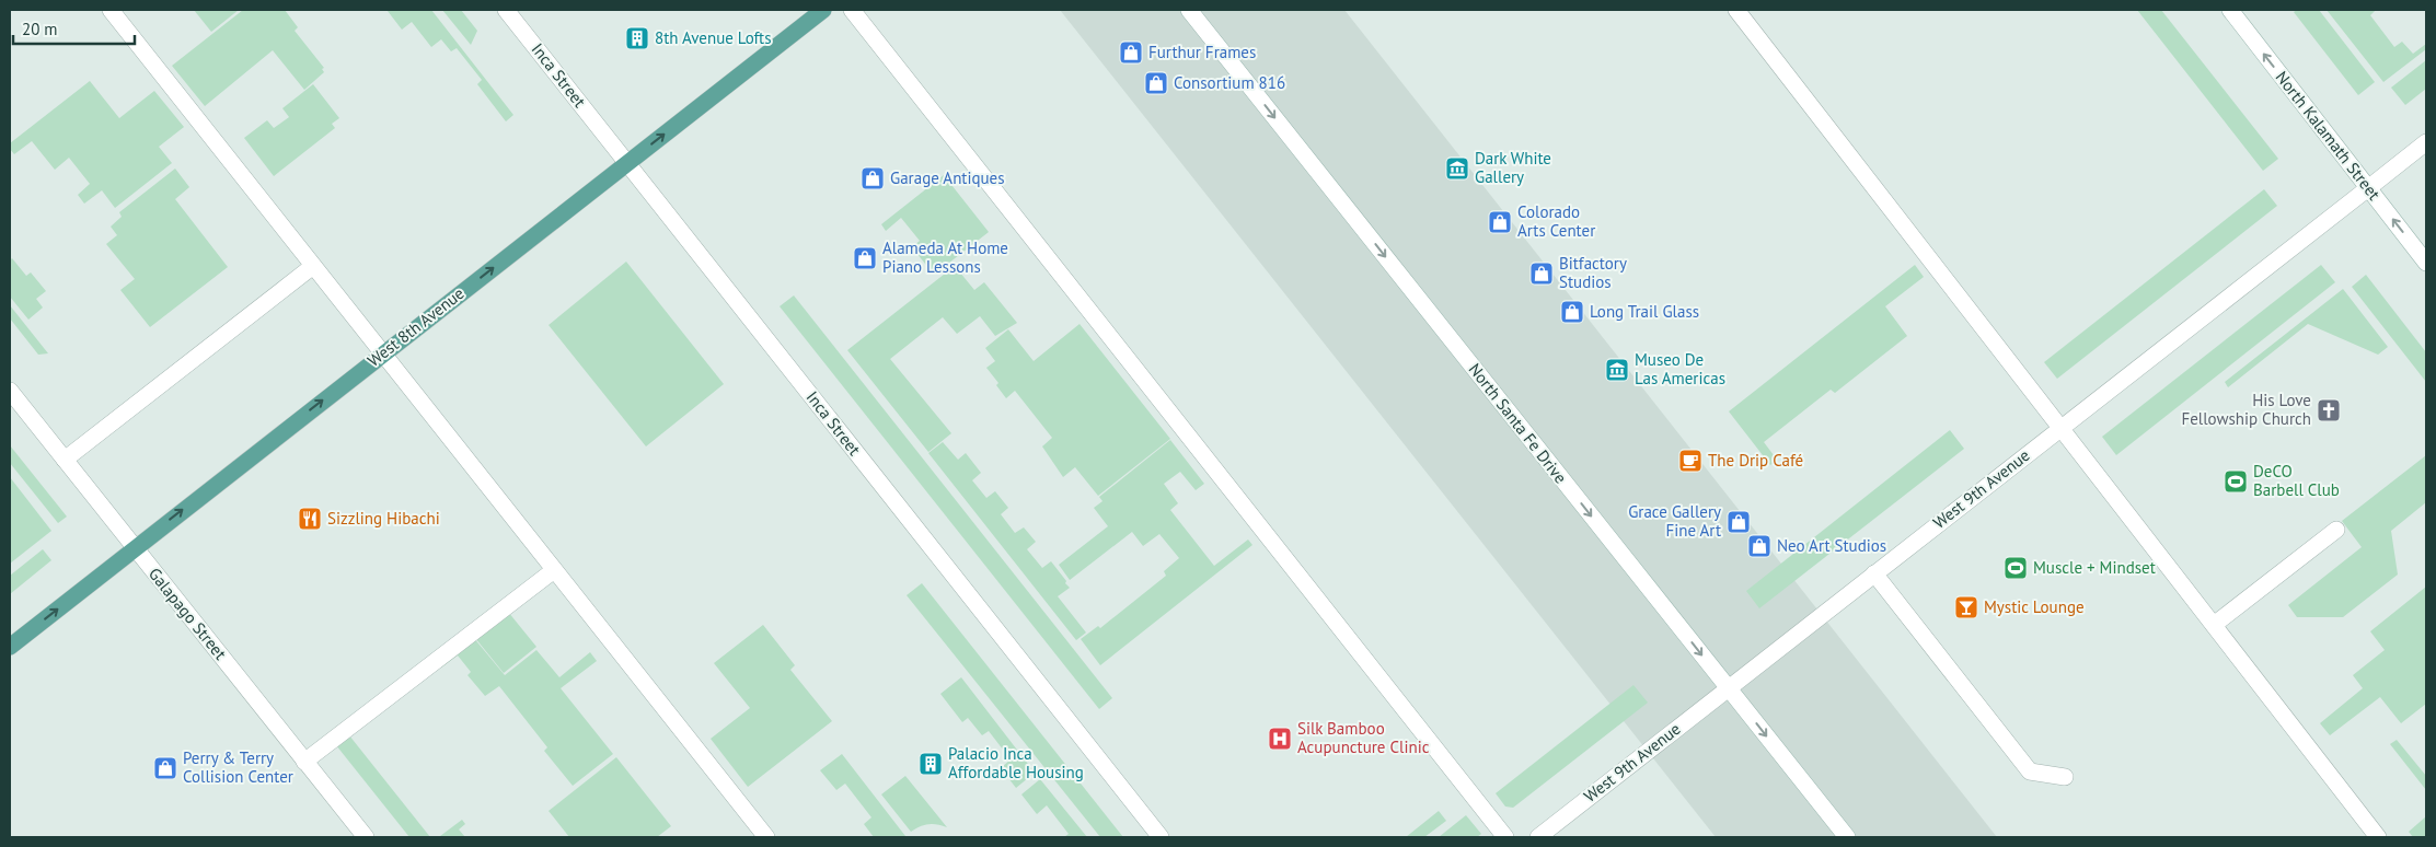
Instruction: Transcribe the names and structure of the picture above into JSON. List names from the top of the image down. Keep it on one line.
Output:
{"streets":{"main road":["West 8th Avenue"],"street":["Inca Street","North Kalamath Street","North Santa Fe Drive","West 9th Avenue","Galapago Street"]},"crossings":[["Inca Street","West 8th Avenue"],["North Kalamath Street","West 9th Avenue"],["West 8th Avenue","Galapago Street"],["North Santa Fe Drive","West 9th Avenue"]],"one_way":["North Kalamath Street","West 8th Avenue","North Santa Fe Drive"],"places":{"building":["8th Avenue Lofts","Palacio Inca Affordable Housing"],"shop":["Furthur Frames","Consortium 816","Garage Antiques","Colorado Arts Center","Alameda At Home Piano Lessons","Bitfactory Studios","Long Trail Glass","Grace Gallery Fine Art","Neo Art Studios","Perry & Terry Collision Center"],"museum":["Dark White Gallery","Museo De Las Americas"],"church":["His Love Fellowship Church"],"cafe":["The Drip Café"],"sports":["DeCO Barbell Club","Muscle + Mindset"],"restaurant":["Sizzling Hibachi"],"bar":["Mystic Lounge"],"hospital":["Silk Bamboo Acupuncture Clinic"]},"scale_bar":"20 m"}
